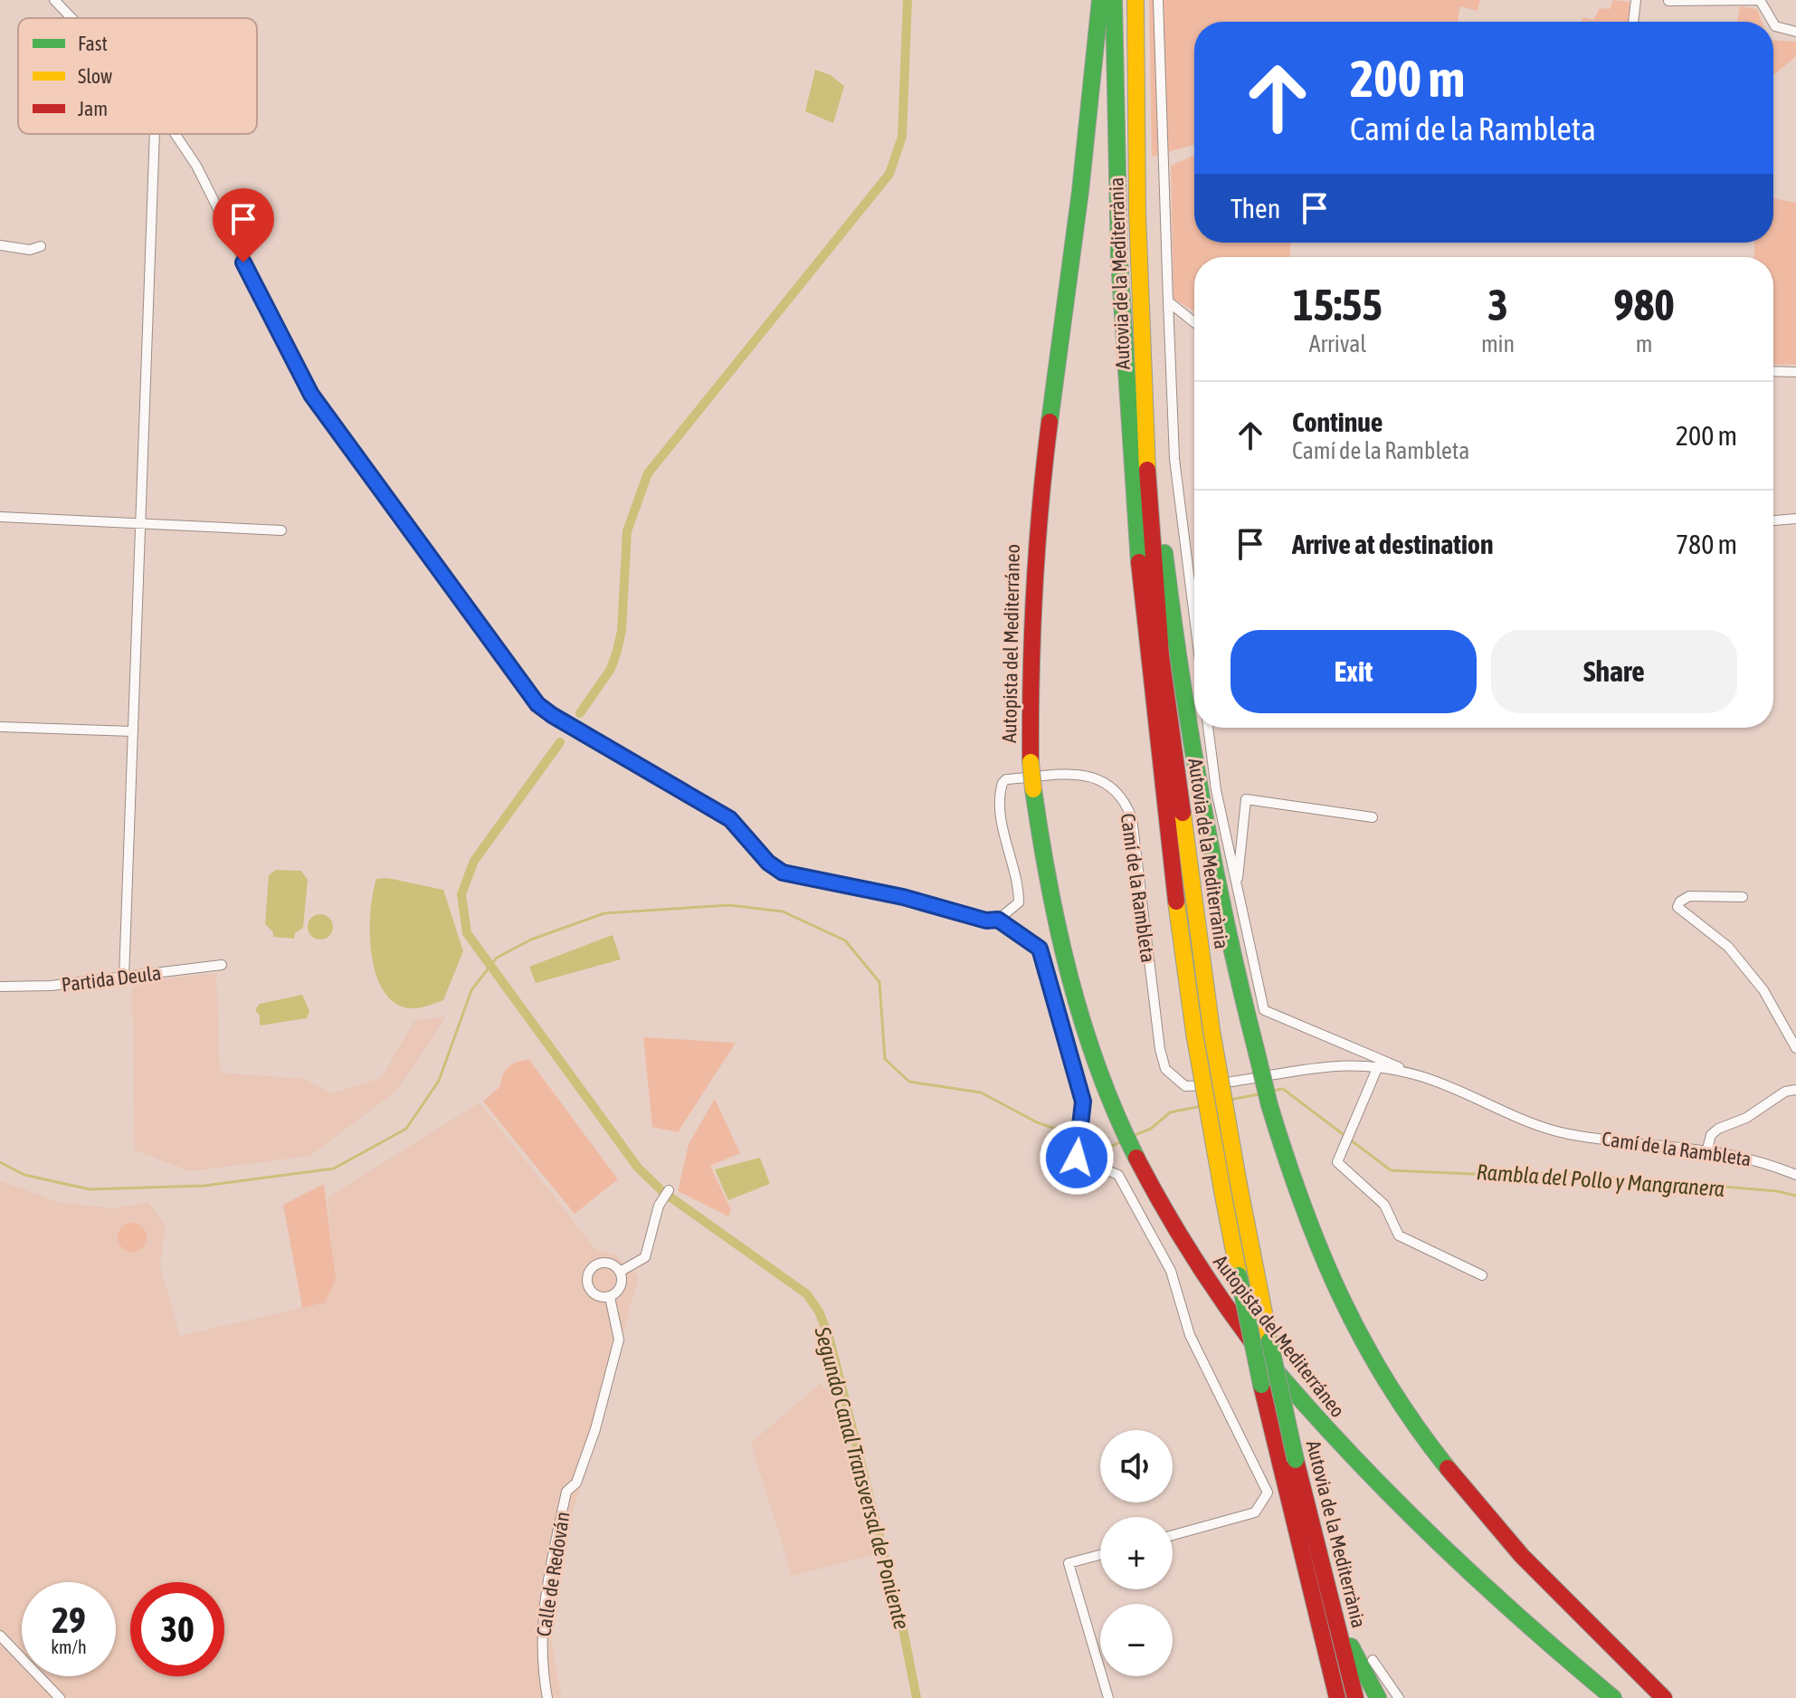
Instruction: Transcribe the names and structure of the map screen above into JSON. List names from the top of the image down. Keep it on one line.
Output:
{"streets":{"highway":["Autovia de la Mediterrània","Autopista del Mediterráneo"],"street":["Camí de la Rambleta","Partida Deula","Calle de Redován"]},"water":["Rambla del Pollo y Mangranera","Segundo Canal Transversal de Poniente"],"legend":["Fast","Slow","Jam"],"page":{"turn":["200 m","Camí de la Rambleta"],"then":"Then","eta":["15:55","Arrival","3","min","980","m"],"list":[{"name":"Continue","note":"Camí de la Rambleta","value":"200 m"},{"name":"Arrive at destination","value":"780 m"}],"buttons":["Exit","Share"],"map_buttons":["+","−"],"speed":"29 km/h","limit":"30"}}
